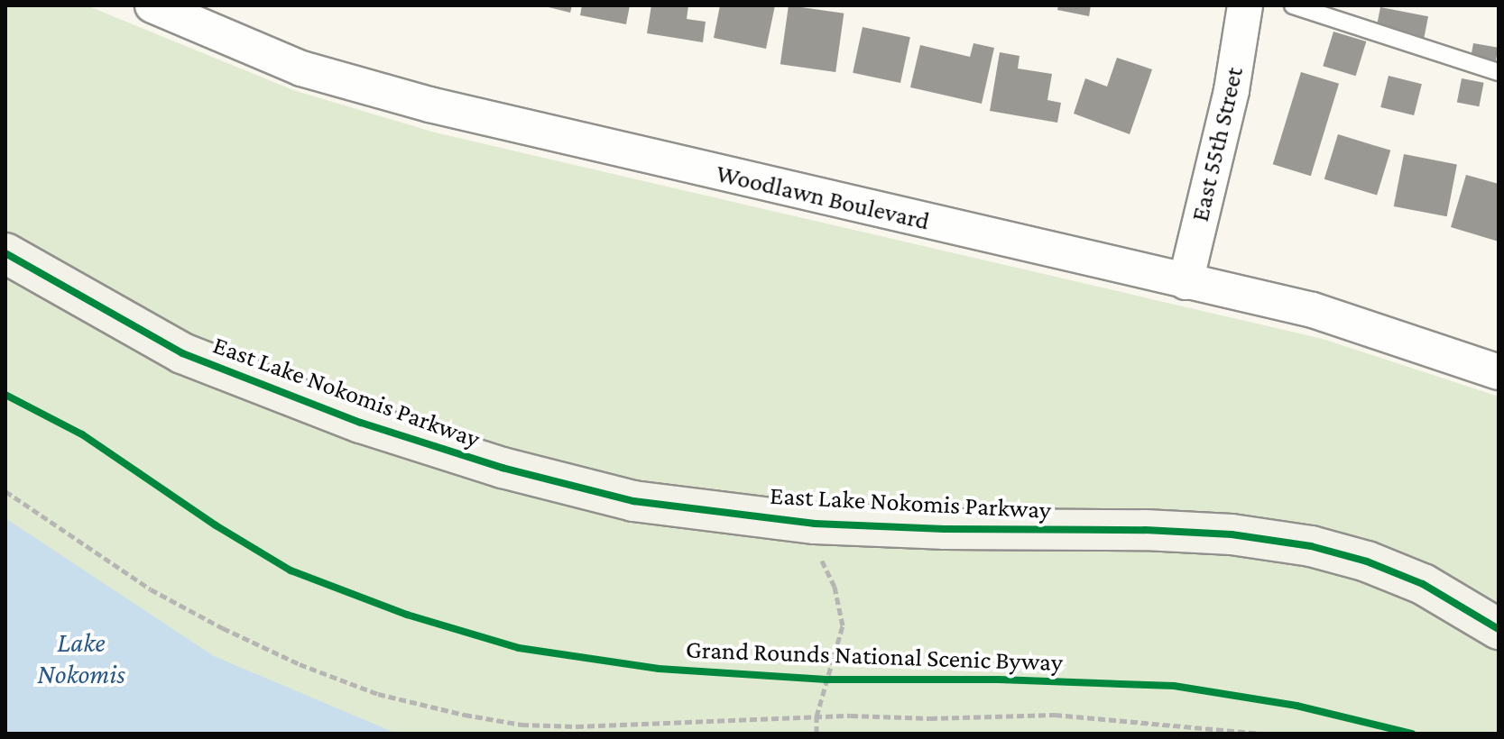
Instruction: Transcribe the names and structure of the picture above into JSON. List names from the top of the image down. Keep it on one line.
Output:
{"streets":{"street":["East 55th Street","Woodlawn Boulevard","East Lake Nokomis Parkway"],"cycle path":["Grand Rounds National Scenic Byway"]},"crossings":[["East 55th Street","Woodlawn Boulevard"]],"water":["Lake Nokomis"]}
